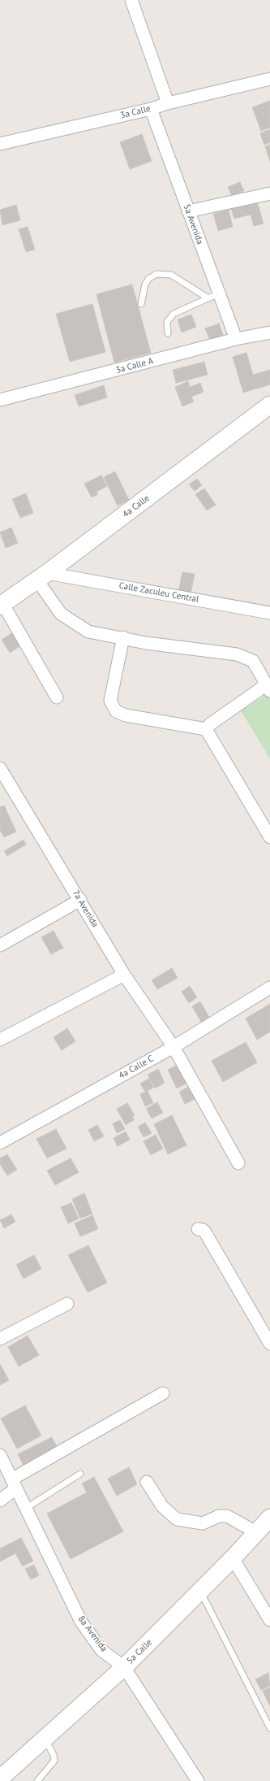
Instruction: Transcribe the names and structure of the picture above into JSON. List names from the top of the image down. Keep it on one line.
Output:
{"streets":{"main road":["4a Calle","5a Calle"],"street":["3a Calle","5a Avenida","3a Calle A","Calle Zaculeu Central","7a Avenida","4a Calle C","8a Avenida"]},"crossings":[["3a Calle","5a Avenida"],["5a Avenida","3a Calle A"],["4a Calle","Calle Zaculeu Central"],["7a Avenida","4a Calle C"],["8a Avenida","5a Calle"]]}
